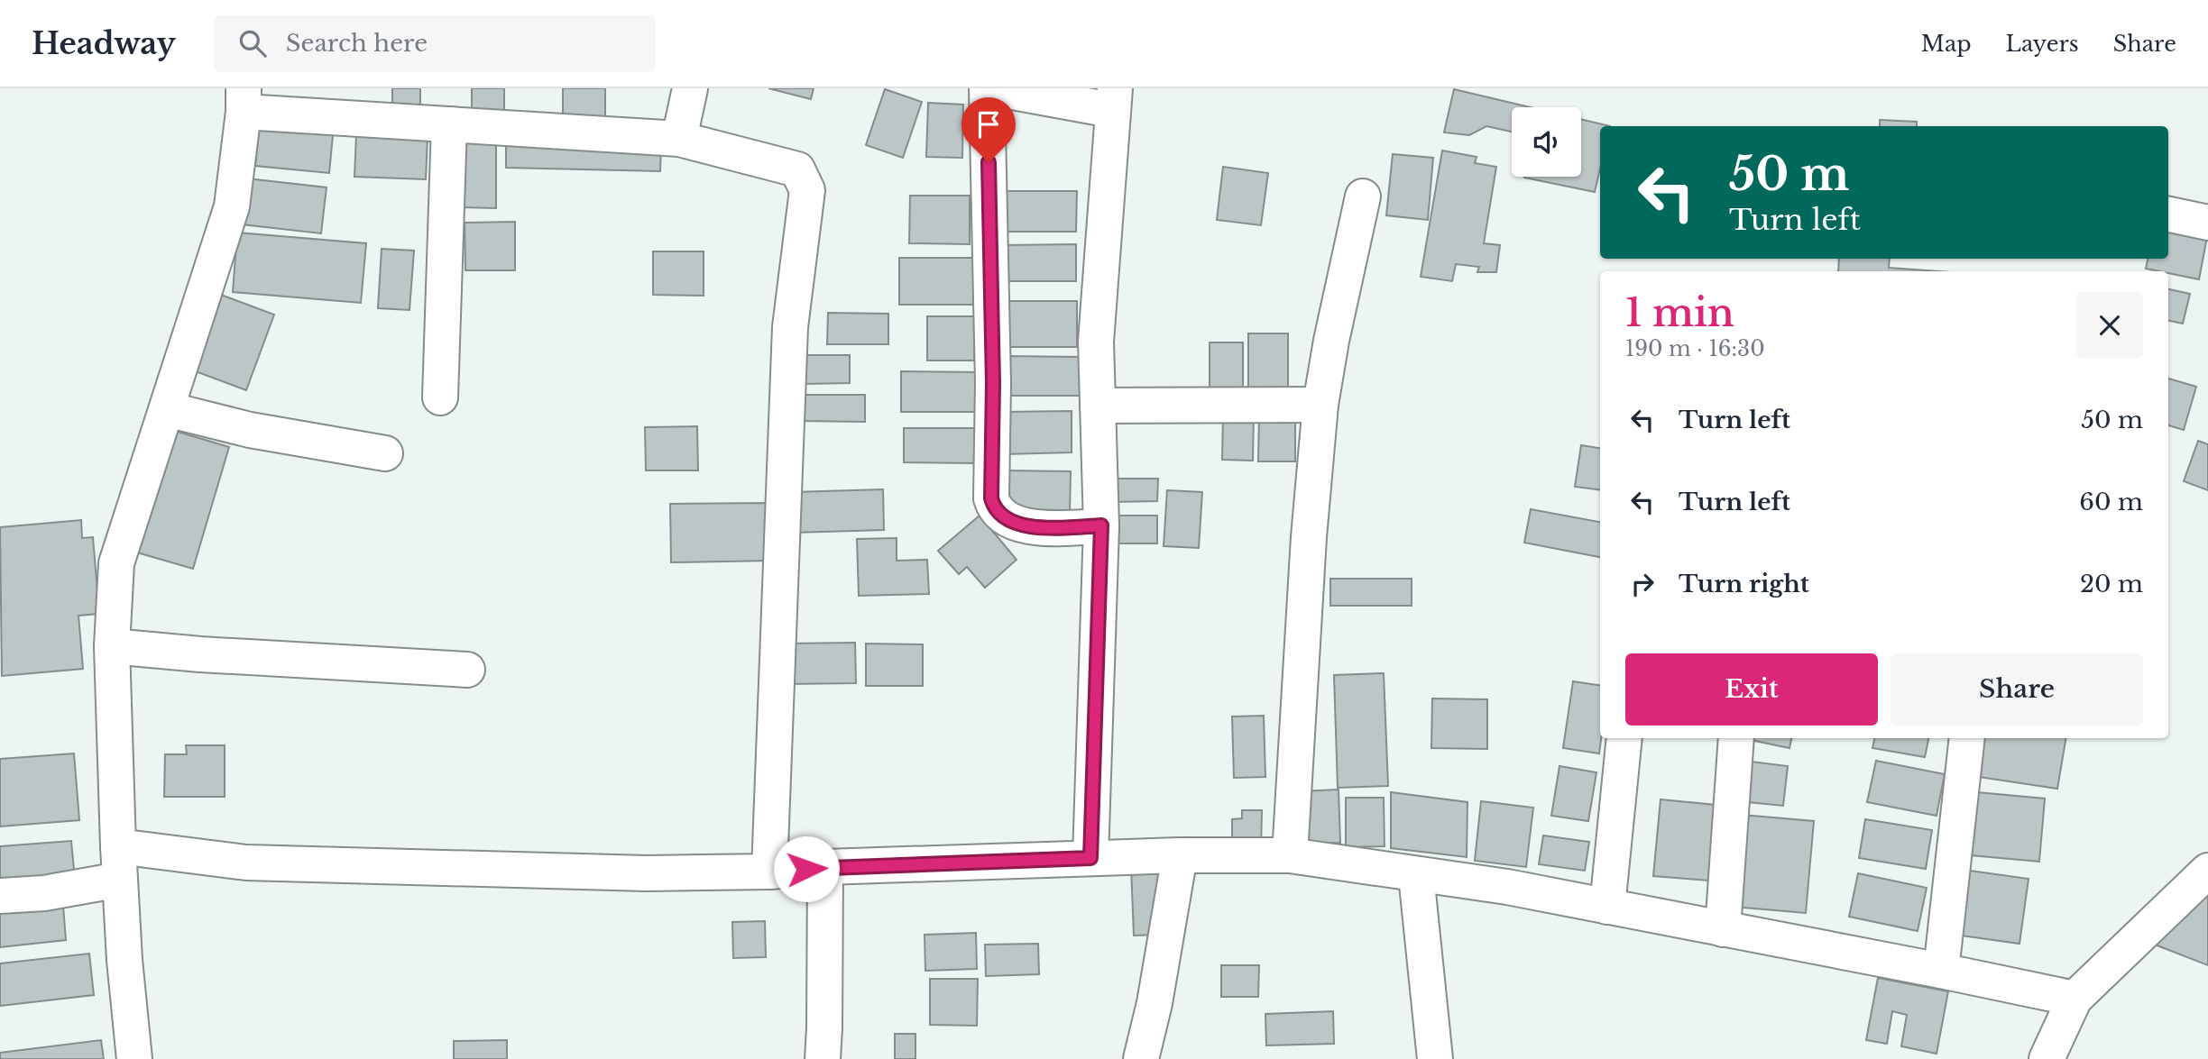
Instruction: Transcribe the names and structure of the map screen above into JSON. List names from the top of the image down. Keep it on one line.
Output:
{"page":{"header":"Headway","search":"Search here","nav":["Map","Layers","Share"],"turn":["50 m","Turn left"],"heading":["1 min","190 m · 16:30"],"list":[{"name":"Turn left","value":"50 m"},{"name":"Turn left","value":"60 m"},{"name":"Turn right","value":"20 m"}],"buttons":["Exit","Share"]}}
